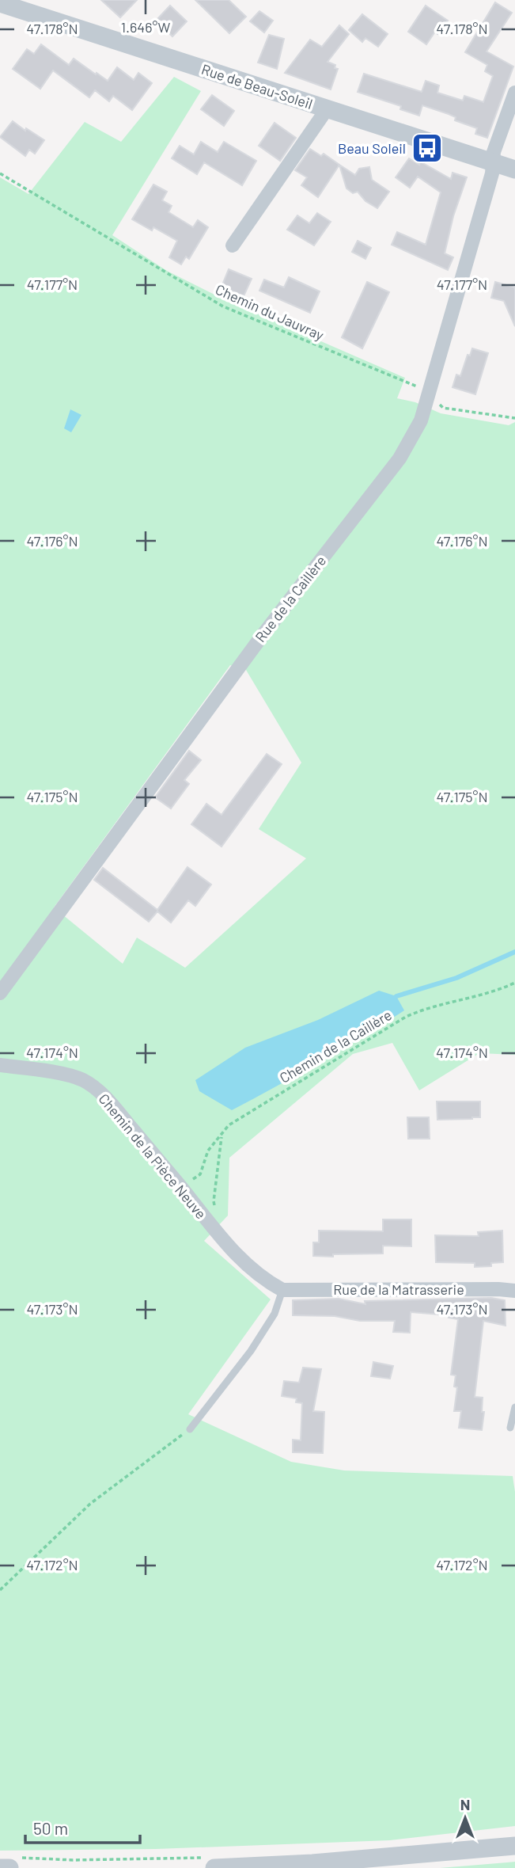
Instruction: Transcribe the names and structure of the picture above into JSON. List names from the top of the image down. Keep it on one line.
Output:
{"streets":{"street":["Rue de Beau-Soleil","Rue de la Caillère","Chemin de la Pièce Neuve","Rue de la Matrasserie"],"path":["Chemin du Jauvray","Chemin de la Caillère"]},"crossings":[["Rue de Beau-Soleil","Rue de la Caillère"],["Chemin du Jauvray","Rue de la Caillère"],["Chemin de la Pièce Neuve","Rue de la Matrasserie"]],"places":{"bus stop":["Beau Soleil"]},"scale_bar":"50 m","north":"top","coordinates":["1.646°W","47.178°N","47.177°N","47.176°N","47.175°N","47.174°N","47.173°N","47.172°N"]}
